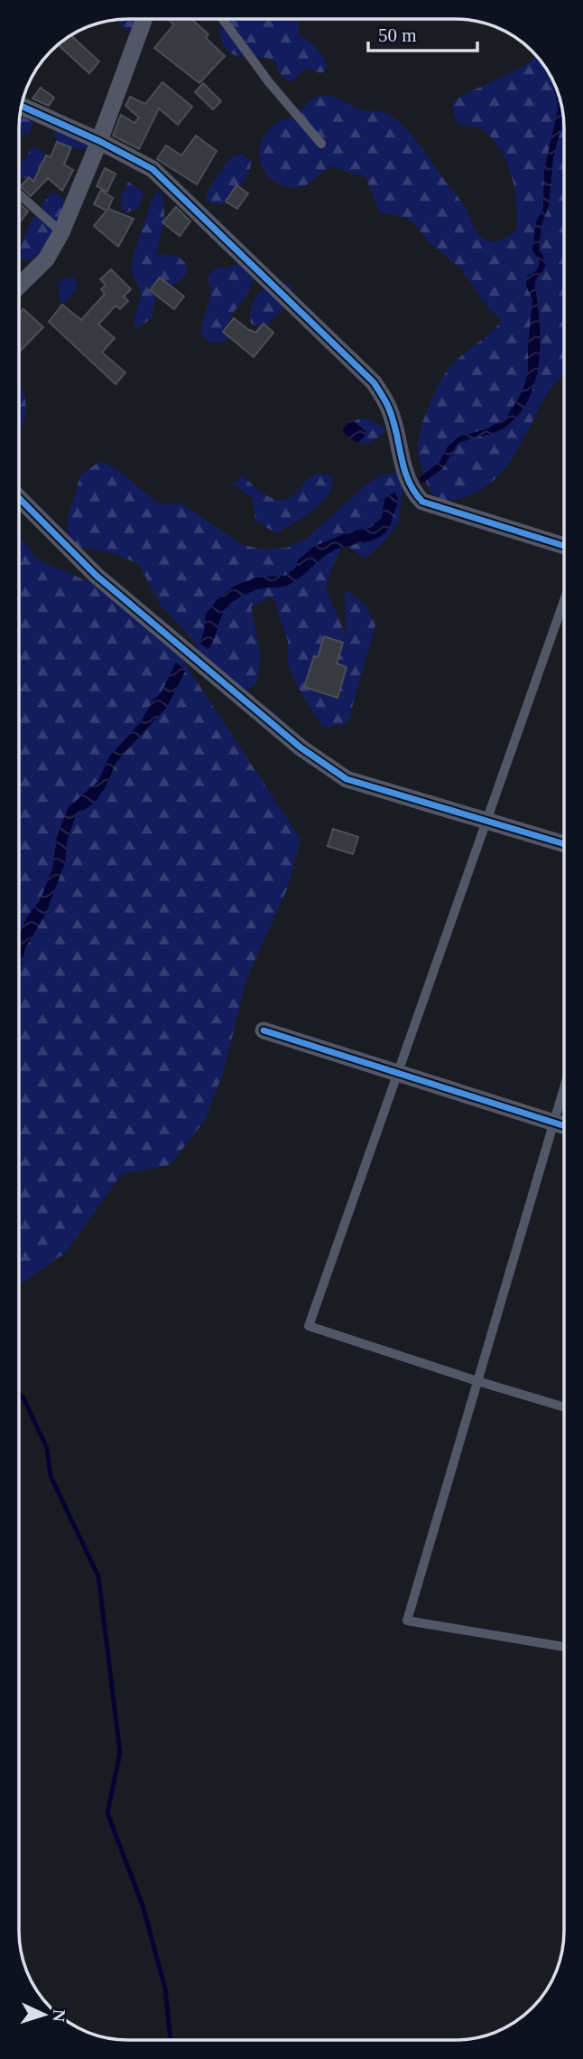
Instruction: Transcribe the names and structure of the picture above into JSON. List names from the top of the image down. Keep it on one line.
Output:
{"scale_bar":"50 m","north":"right"}
